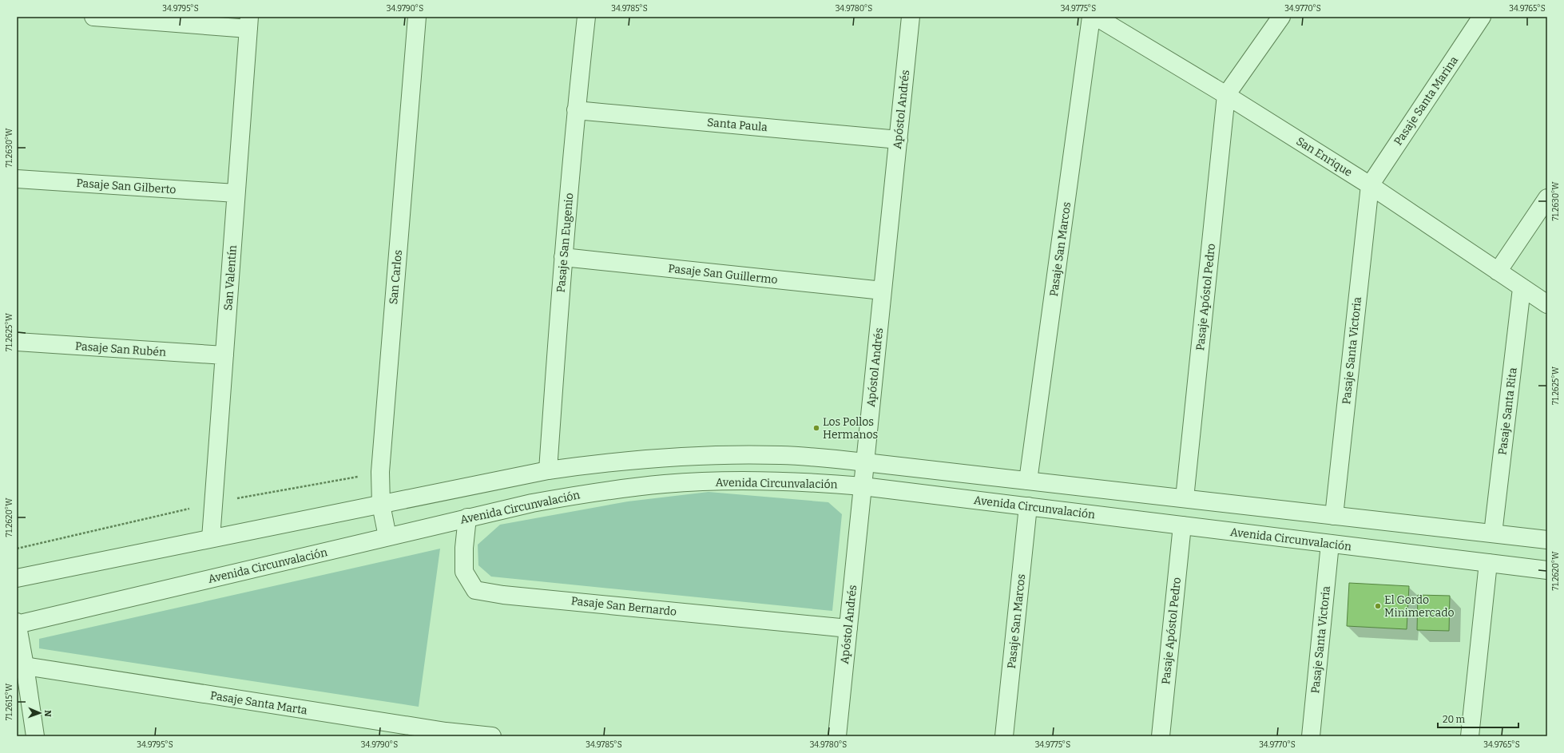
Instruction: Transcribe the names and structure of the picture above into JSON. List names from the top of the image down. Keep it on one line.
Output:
{"streets":{"street":["Pasaje Santa Marina","Apóstol Andrés","Santa Paula","San Enrique","Pasaje San Gilberto","Pasaje San Eugenio","Pasaje San Marcos","Pasaje San Guillermo","San Carlos","San Valentín","Pasaje Apóstol Pedro","Pasaje San Rubén","Pasaje Santa Victoria","Pasaje Santa Rita","Avenida Circunvalación","Pasaje San Bernardo","Pasaje Santa Marta"]},"crossings":[["Pasaje Santa Marina","San Enrique"],["Pasaje Santa Marina","Pasaje Santa Victoria"],["Apóstol Andrés","Santa Paula"],["Apóstol Andrés","Pasaje San Guillermo"],["Apóstol Andrés","Avenida Circunvalación"],["Apóstol Andrés","Pasaje San Bernardo"],["Santa Paula","Pasaje San Eugenio"],["San Enrique","Pasaje Apóstol Pedro"],["San Enrique","Pasaje Santa Victoria"],["San Enrique","Pasaje Santa Rita"],["Pasaje San Gilberto","San Valentín"],["Pasaje San Eugenio","Pasaje San Guillermo"],["Pasaje San Marcos","Avenida Circunvalación"],["San Carlos","Avenida Circunvalación"],["San Valentín","Pasaje San Rubén"],["Pasaje Apóstol Pedro","Avenida Circunvalación"],["Pasaje Santa Victoria","Avenida Circunvalación"],["Avenida Circunvalación","Pasaje San Bernardo"]],"places":["Los Pollos Hermanos","El Gordo Minimercado"],"scale_bar":"20 m","north":"right","coordinates":["34.9795°S","34.9790°S","34.9785°S","34.9780°S","34.9775°S","34.9770°S","34.9765°S","71.2630°W","71.2625°W","71.2620°W","71.2615°W"]}
